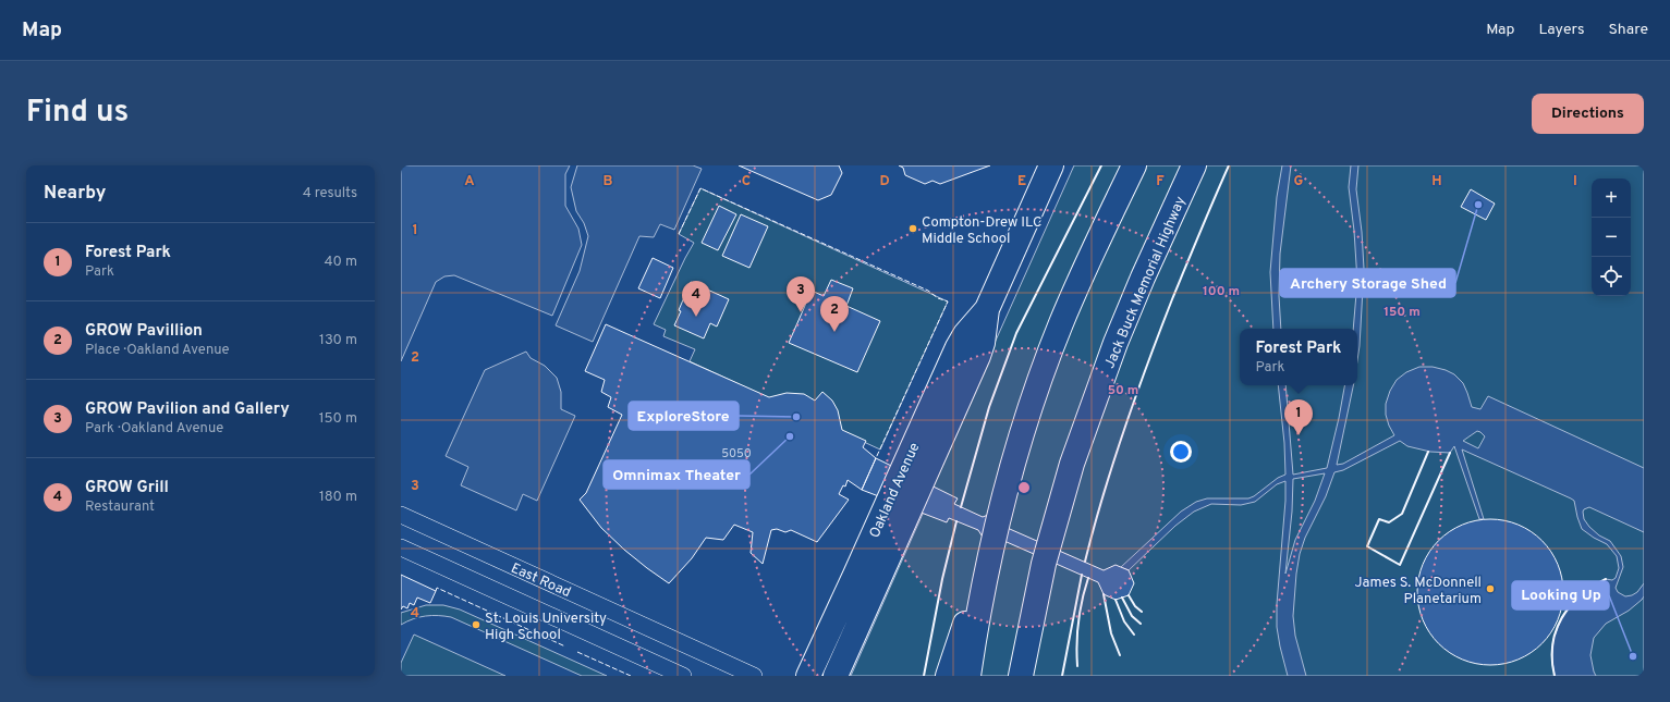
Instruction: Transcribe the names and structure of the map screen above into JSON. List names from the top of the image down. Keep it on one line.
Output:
{"streets":{"main road":["Jack Buck Memorial Highway","Oakland Avenue"],"street":["East Road"]},"places":["Archery Storage Shed","Compton-Drew ILC Middle School","ExploreStore","Omnimax Theater","James S. McDonnell Planetarium","St. Louis University High School","Looking Up"],"house_numbers":["5050"],"page":{"header":"Map","nav":["Map","Layers","Share"],"title":"Find us","buttons":"Directions","heading":["Nearby","4 results"],"map_buttons":["+","−"],"list":[{"mark":"1","name":"Forest Park","note":"Park","value":"40 m"},{"mark":"2","name":"GROW Pavillion","note":"Place · Oakland Avenue","value":"130 m"},{"mark":"3","name":"GROW Pavilion and Gallery","note":"Park · Oakland Avenue","value":"150 m"},{"mark":"4","name":"GROW Grill","note":"Restaurant","value":"180 m"}],"pins":["3","4","2","1"],"popup":["Forest Park","Park"]},"grid":{"columns":["A","B","C","D","E","F","G","H","I"],"rows":["1","2","3","4"]},"rings":["100 m","150 m","50 m"]}
